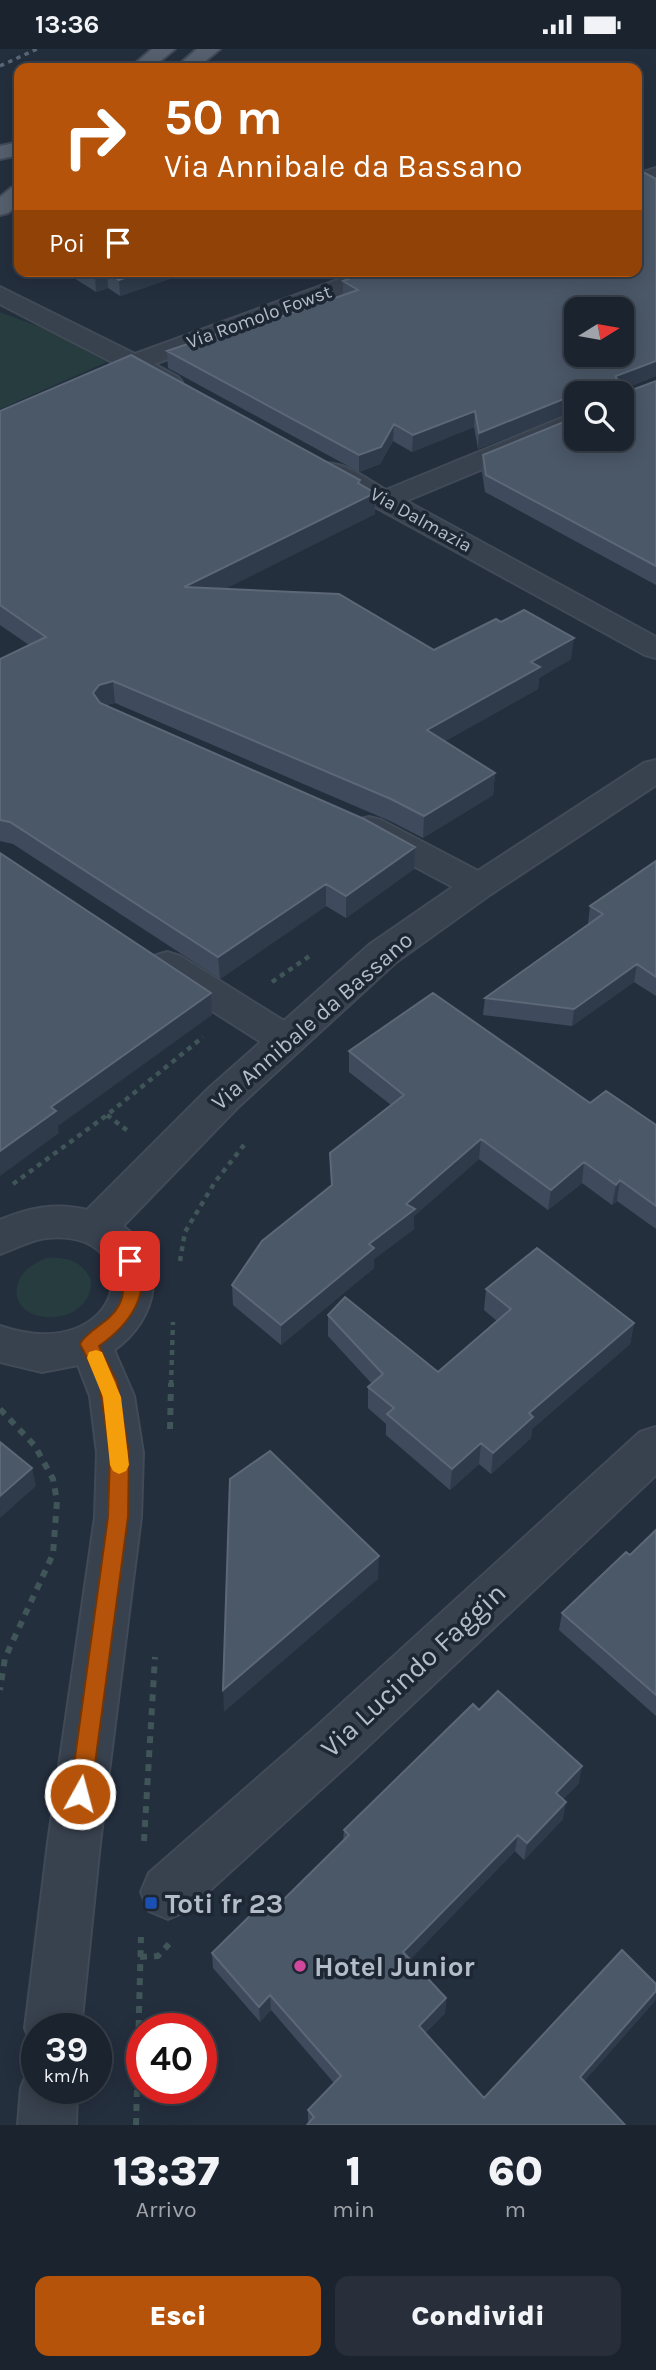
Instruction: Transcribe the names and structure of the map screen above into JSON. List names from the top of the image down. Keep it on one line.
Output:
{"streets":{"street":["Via Romolo Fowst","Via Dalmazia","Via Annibale da Bassano","Via Lucindo Faggin"]},"places":{"transit":["Toti fr 23"],"other":["Hotel Junior"]},"north":"right","page":{"status":"13:36","turn":["50 m","Via Annibale da Bassano"],"then":"Poi","speed":"39 km/h","limit":"40","eta":["13:37","Arrivo","1","min","60","m"],"buttons":["Esci","Condividi"]}}
